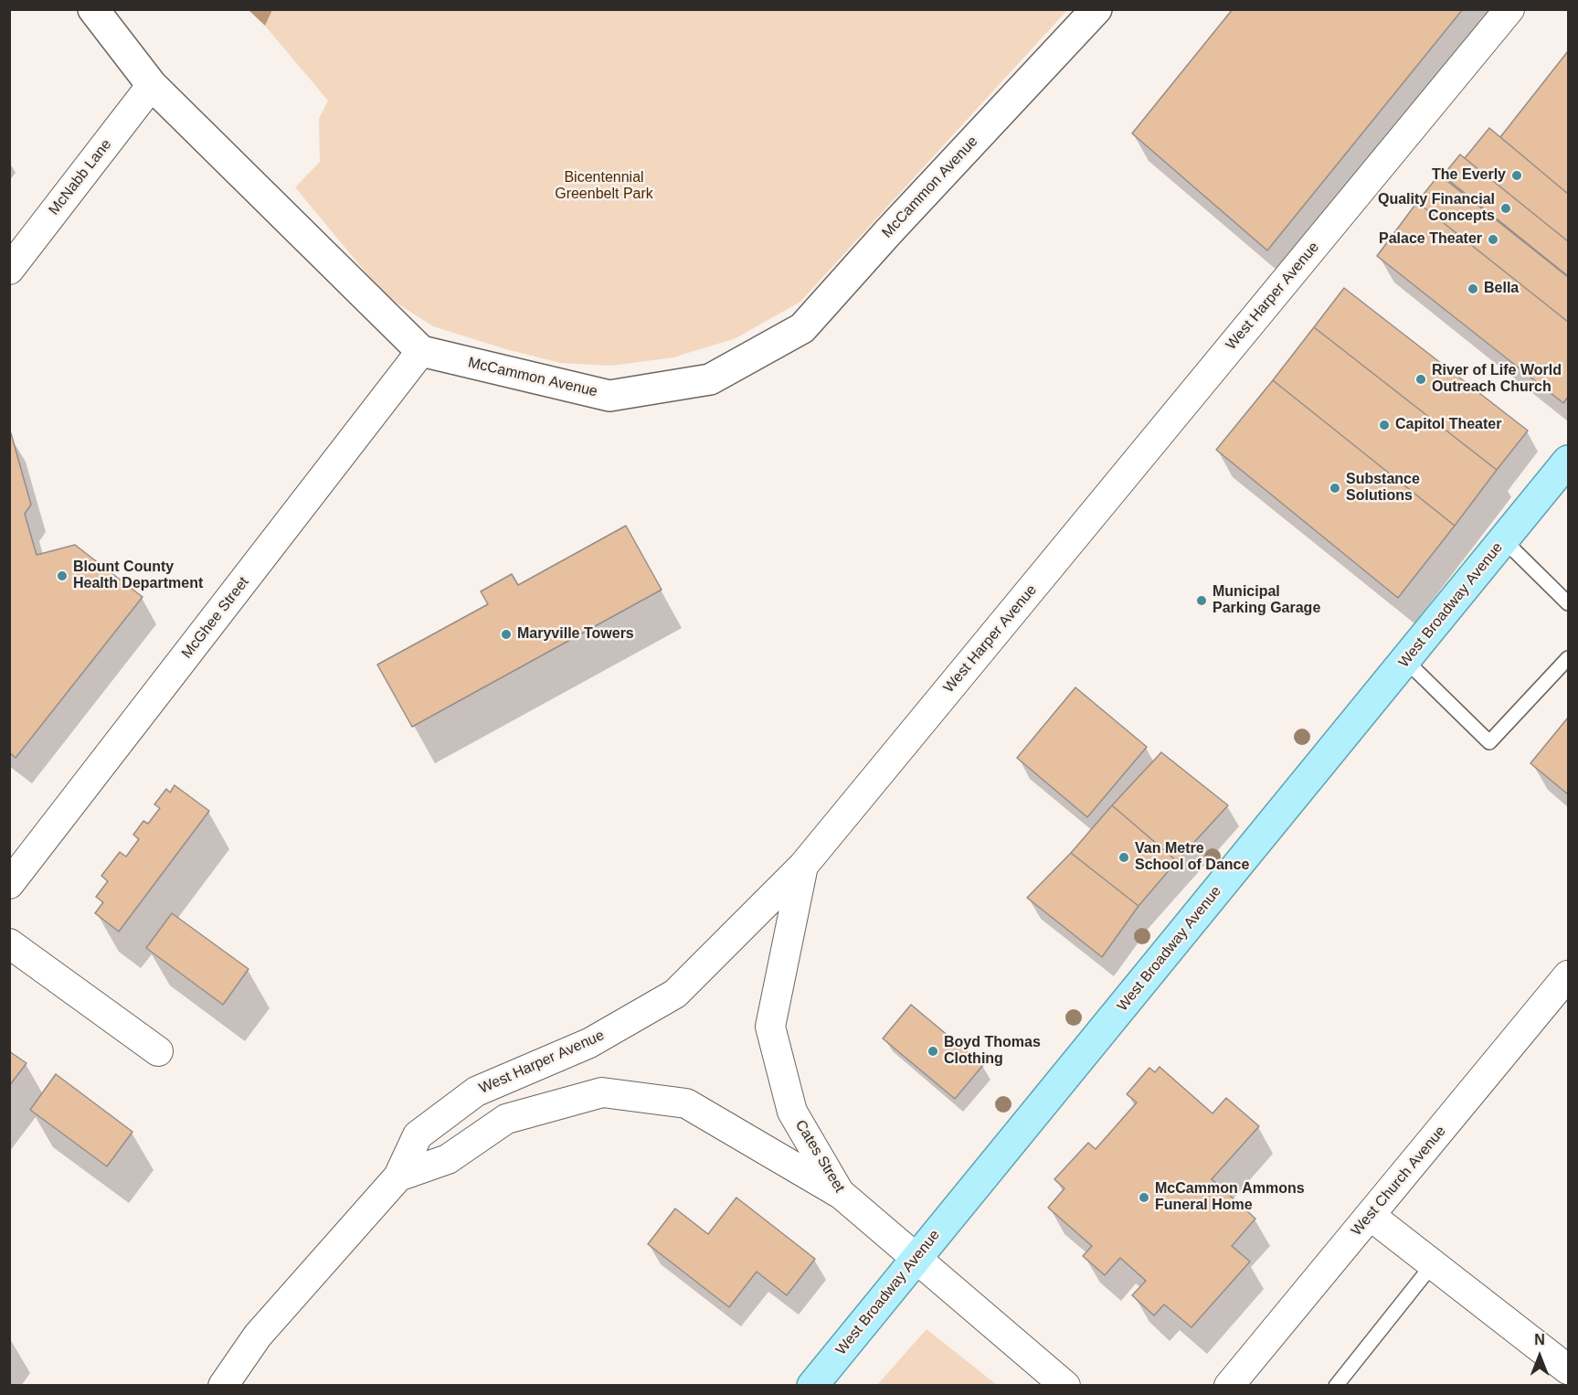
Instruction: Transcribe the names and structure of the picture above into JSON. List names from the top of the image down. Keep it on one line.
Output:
{"streets":{"main road":["West Broadway Avenue"],"street":["McNabb Lane","McCammon Avenue","West Harper Avenue","McGhee Street","Cates Street","West Church Avenue"]},"crossings":[["McCammon Avenue","McGhee Street"],["West Harper Avenue","Cates Street"],["West Broadway Avenue","Cates Street"]],"parks":["Bicentennial Greenbelt Park"],"places":["The Everly","Quality Financial Concepts","Palace Theater","Bella","River of Life World Outreach Church","Capitol Theater","Substance Solutions","Blount County Health Department","Municipal Parking Garage","Maryville Towers","Van Metre School of Dance","Boyd Thomas Clothing","McCammon Ammons Funeral Home"],"north":"top"}
